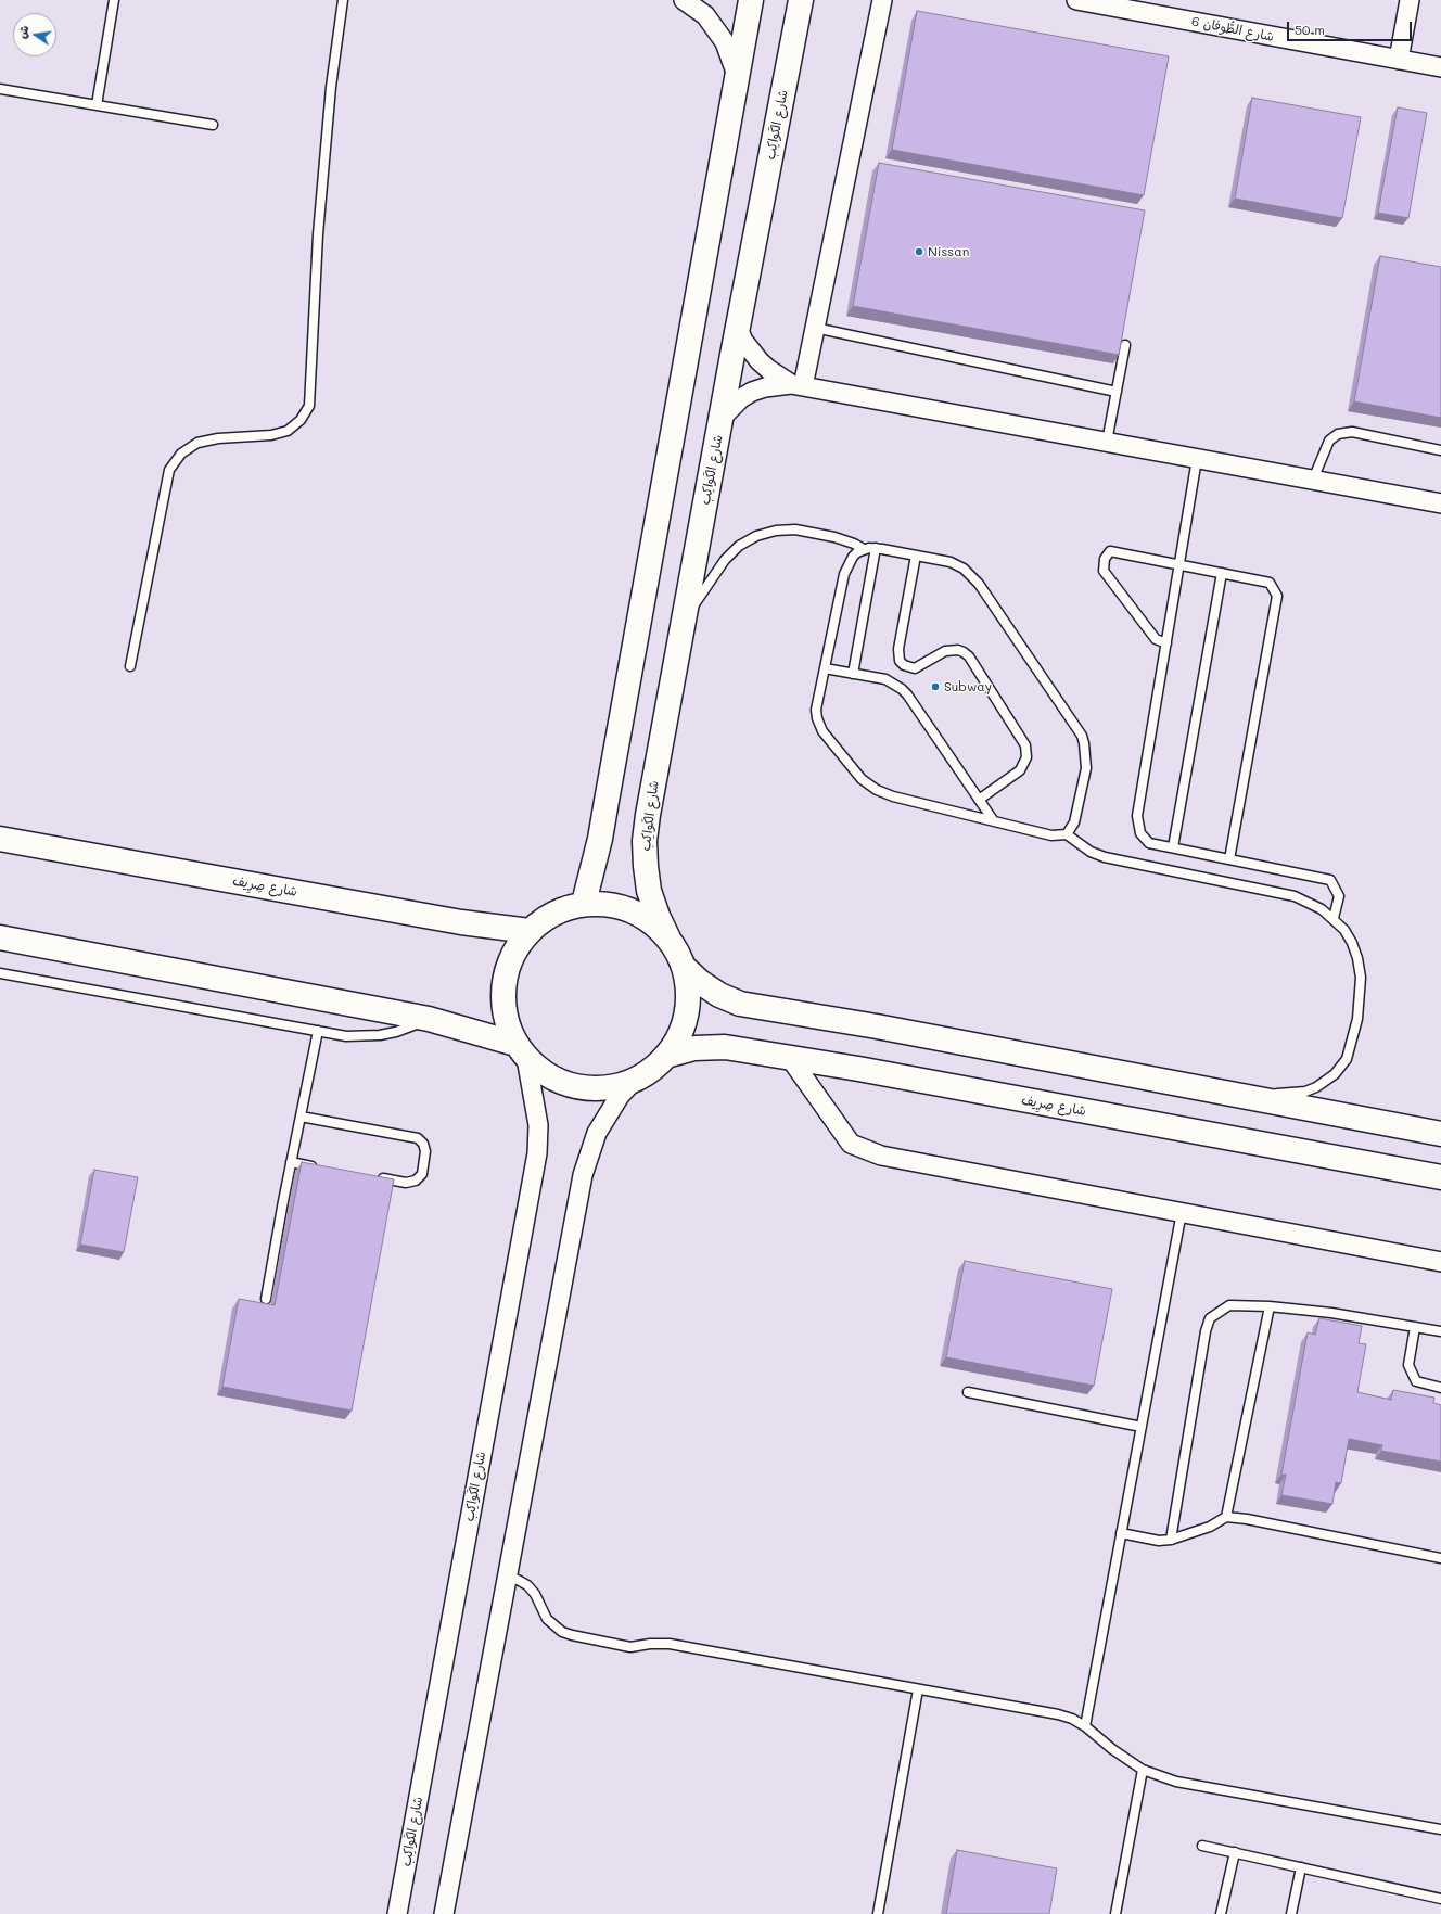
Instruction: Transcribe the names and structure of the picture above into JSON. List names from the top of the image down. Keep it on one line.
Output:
{"streets":{"main road":["شارع الكَواكِب","شارع صِرِيف"],"street":["شارع الطُّوفان 6"]},"places":["Nissan","Subway"],"scale_bar":"50 m","north":"left"}
